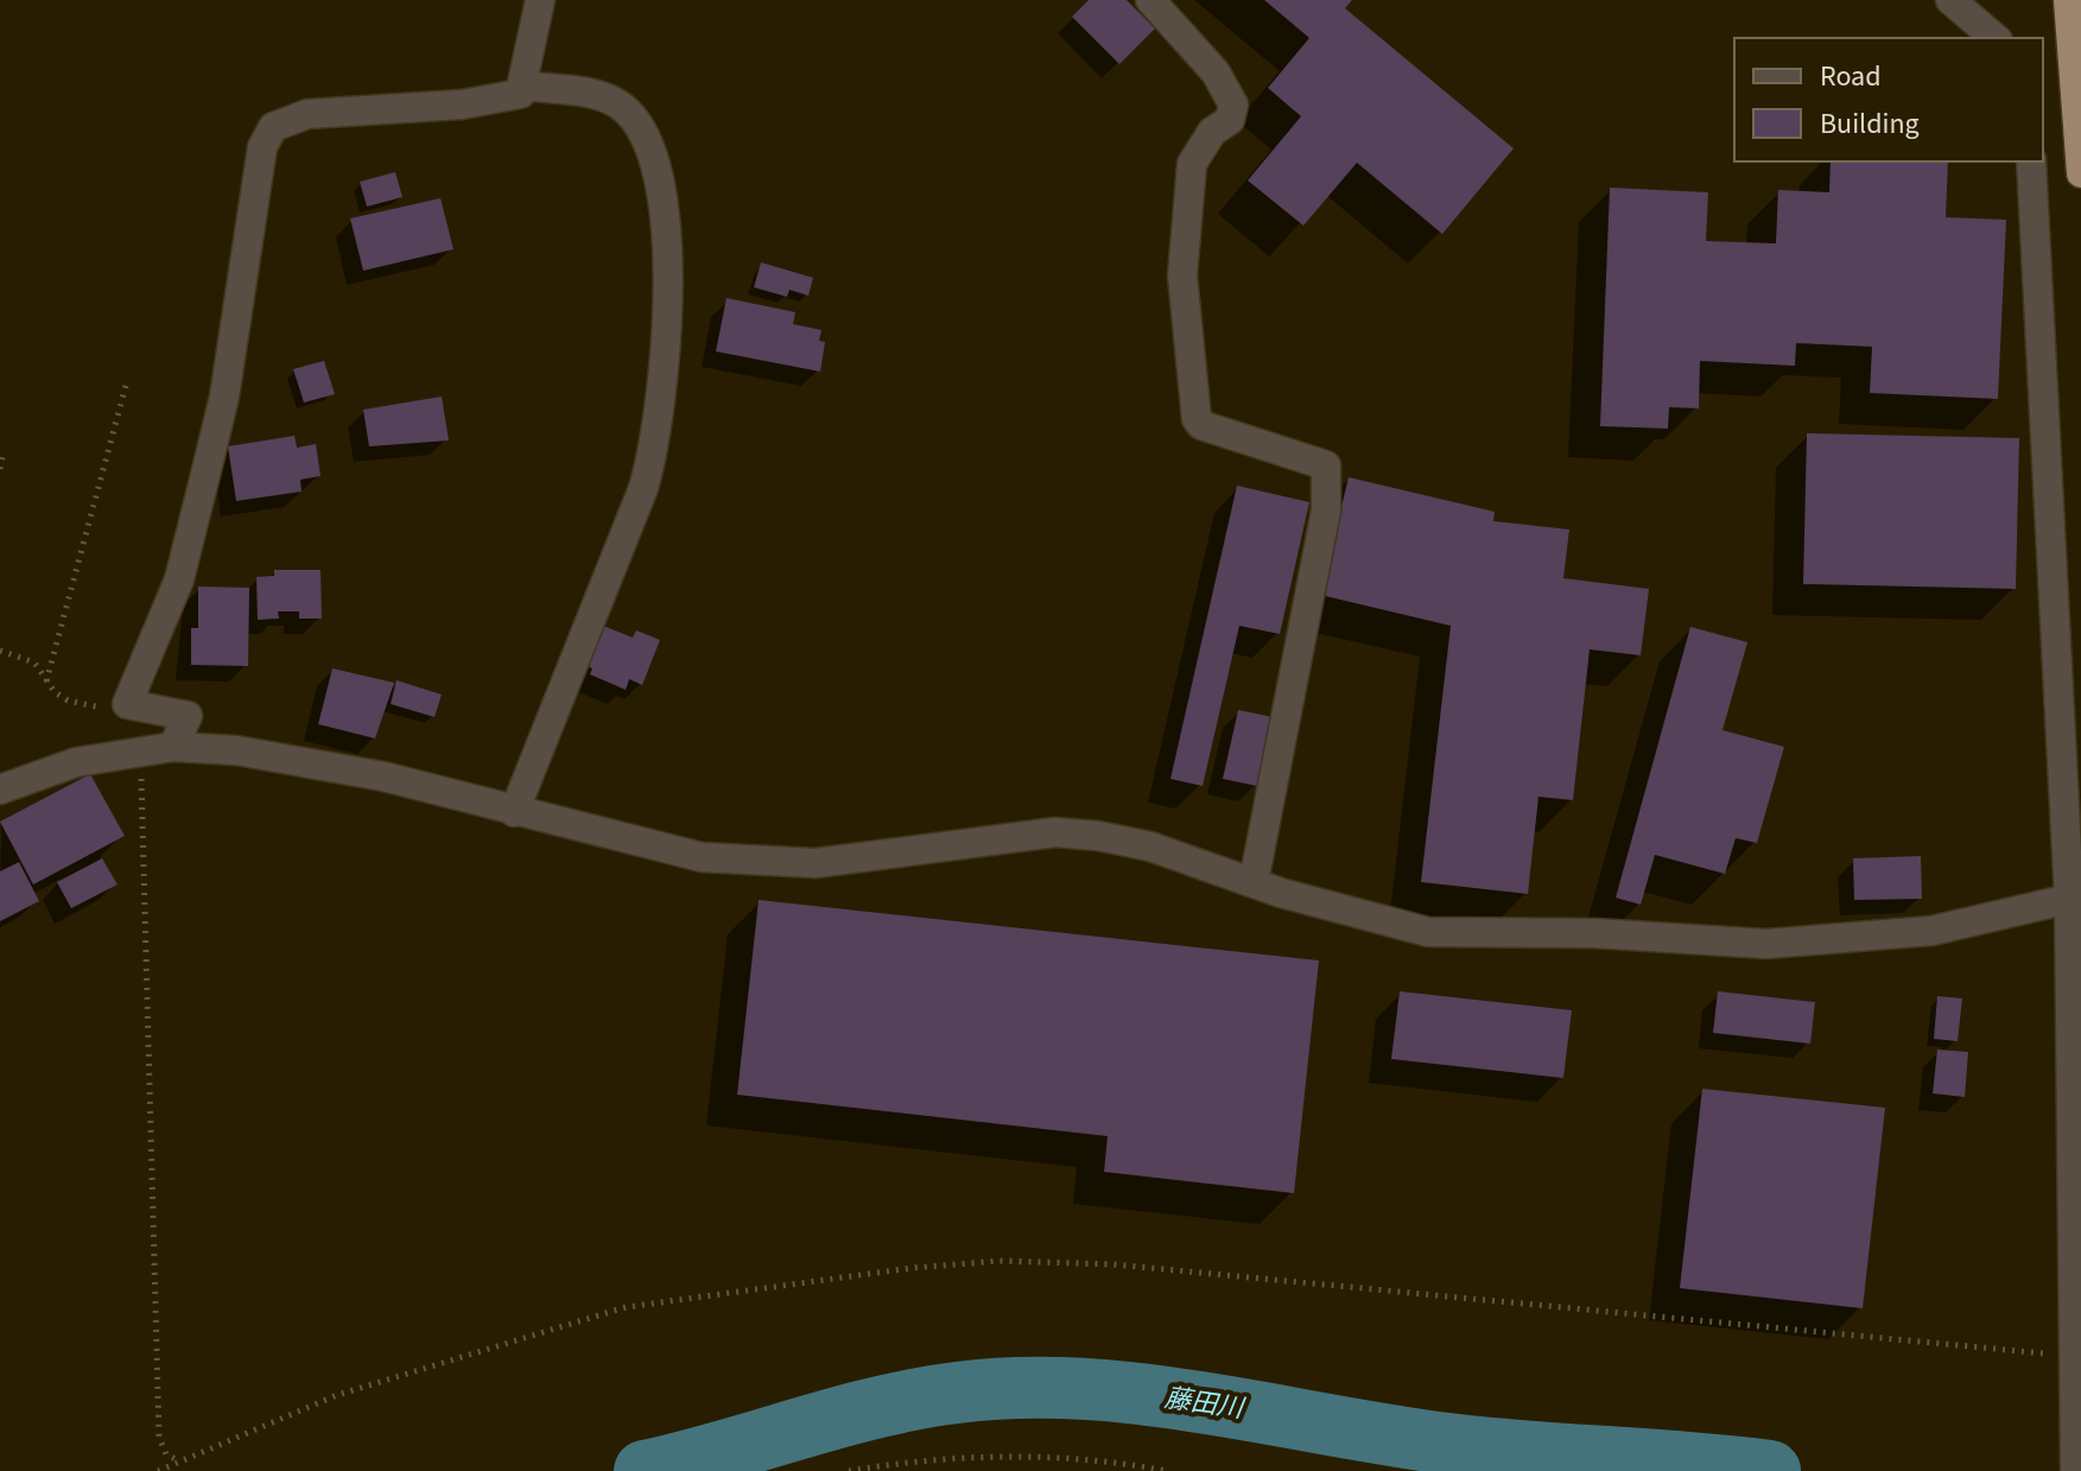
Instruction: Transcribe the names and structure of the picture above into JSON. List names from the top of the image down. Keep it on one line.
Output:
{"water":["藤田川"],"legend":["Road","Building"]}
